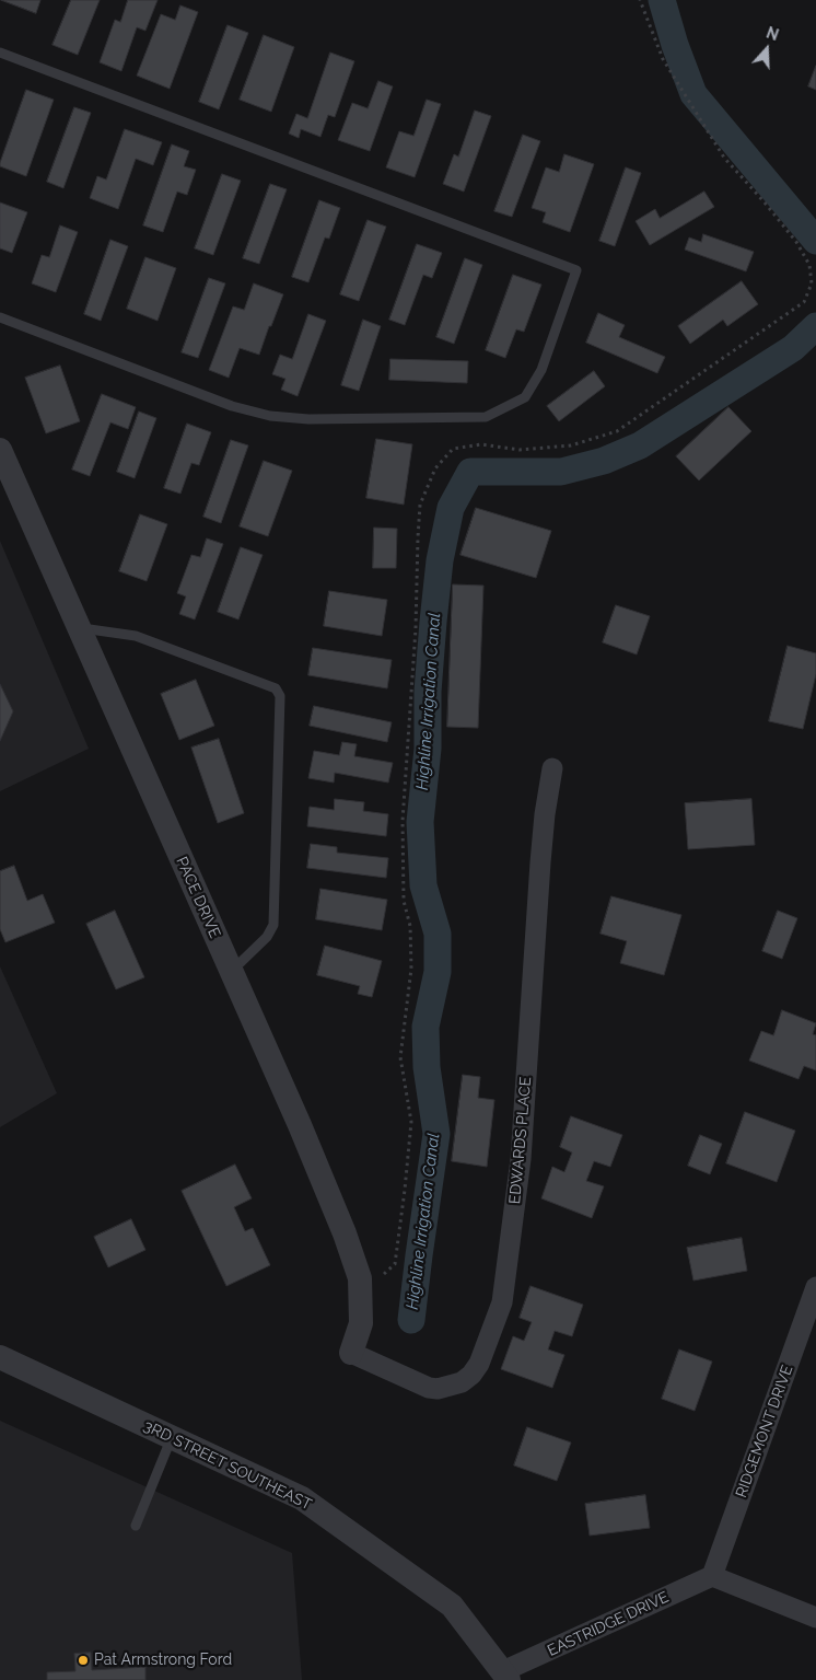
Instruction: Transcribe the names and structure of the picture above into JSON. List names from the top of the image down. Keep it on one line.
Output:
{"streets":{"street":["PACE DRIVE","EDWARDS PLACE","RIDGEMONT DRIVE","3RD STREET SOUTHEAST","EASTRIDGE DRIVE"]},"crossings":[["PACE DRIVE","EDWARDS PLACE"],["RIDGEMONT DRIVE","EASTRIDGE DRIVE"],["3RD STREET SOUTHEAST","EASTRIDGE DRIVE"]],"water":["Highline Irrigation Canal"],"places":["Pat Armstrong Ford"],"north":"top"}
